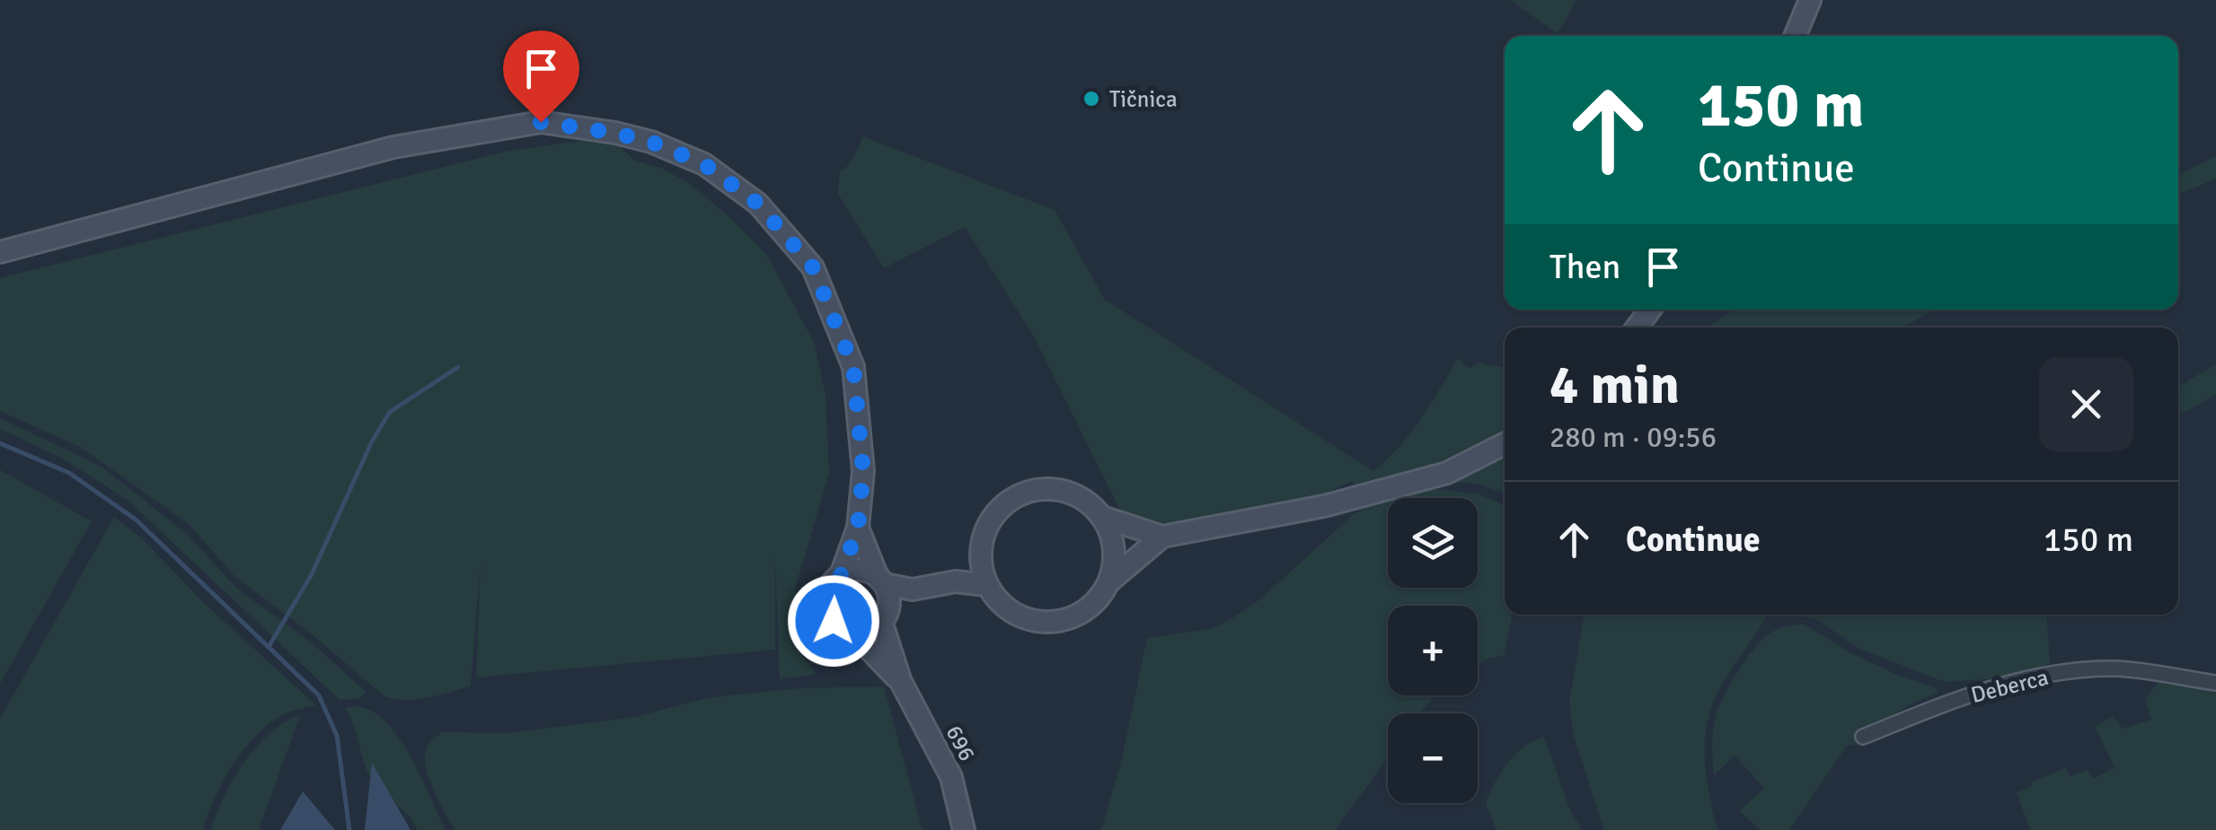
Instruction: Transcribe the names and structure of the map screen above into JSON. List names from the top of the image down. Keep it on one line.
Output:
{"streets":{"main road":["696"],"street":["Deberca"]},"places":["Tičnica"],"page":{"turn":["150 m","Continue"],"then":"Then","heading":["4 min","280 m · 09:56"],"list":[{"name":"Continue","value":"150 m"}],"map_buttons":["+","−"]}}
